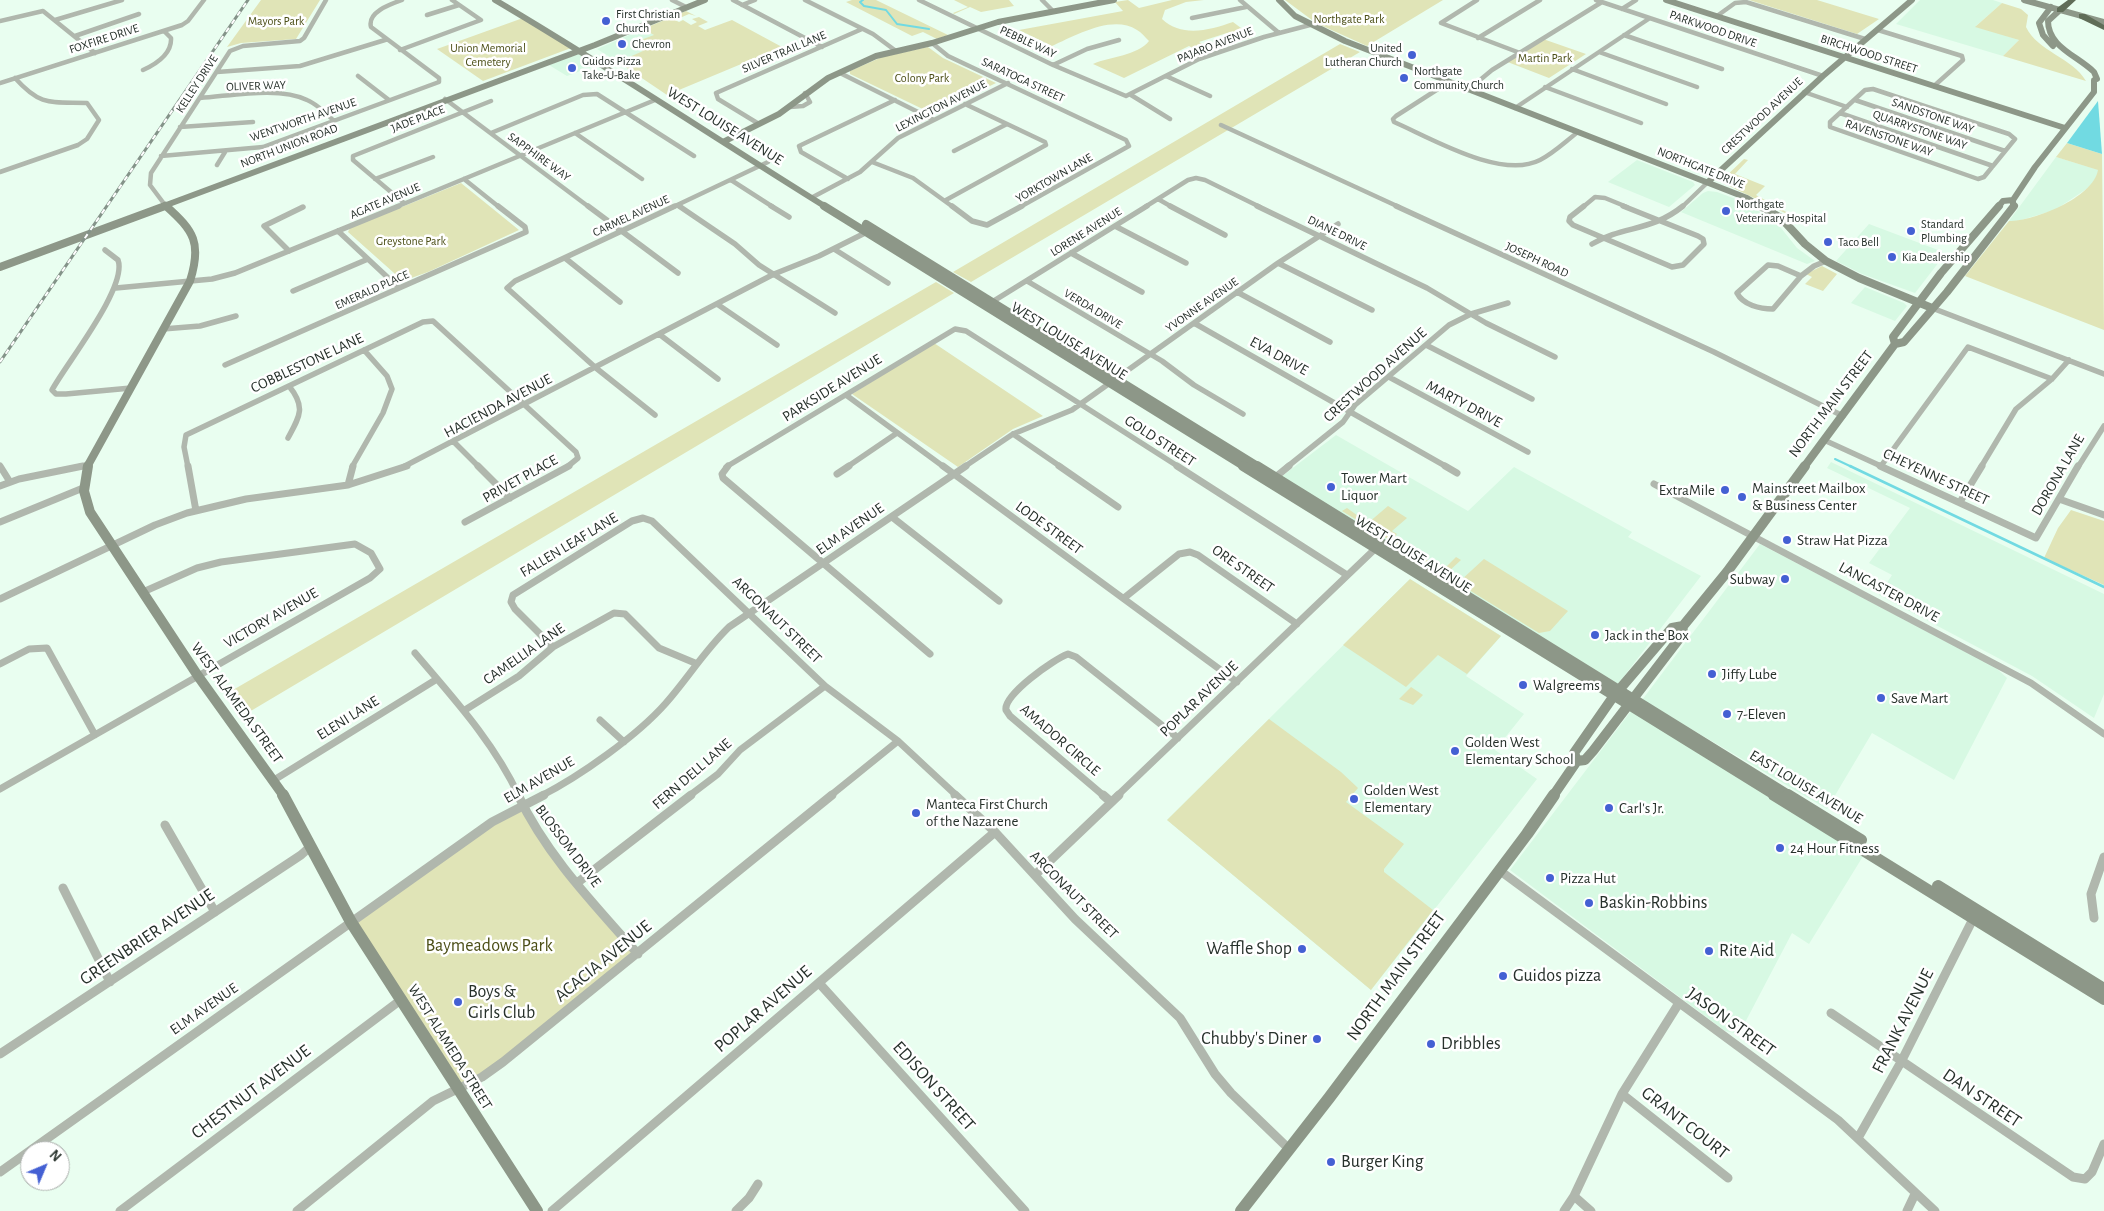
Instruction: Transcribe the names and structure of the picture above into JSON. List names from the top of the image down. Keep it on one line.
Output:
{"streets":{"main road":["BIRCHWOOD STREET","CRESTWOOD AVENUE","WEST LOUISE AVENUE","NORTH UNION ROAD","NORTHGATE DRIVE","NORTH MAIN STREET","WEST ALAMEDA STREET","EAST LOUISE AVENUE"],"street":["PARKWOOD DRIVE","FOXFIRE DRIVE","PEBBLE WAY","PAJARO AVENUE","SILVER TRAIL LANE","SARATOGA STREET","KELLEY DRIVE","OLIVER WAY","LEXINGTON AVENUE","SANDSTONE WAY","JADE PLACE","WENTWORTH AVENUE","QUARRYSTONE WAY","RAVENSTONE WAY","SAPPHIRE WAY","YORKTOWN LANE","AGATE AVENUE","CARMEL AVENUE","LORENE AVENUE","DIANE DRIVE","JOSEPH ROAD","EMERALD PLACE","YVONNE AVENUE","VERDA DRIVE","EVA DRIVE","COBBLESTONE LANE","PARKSIDE AVENUE","MARTY DRIVE","HACIENDA AVENUE","GOLD STREET","DORONA LANE","CHEYENNE STREET","PRIVET PLACE","LODE STREET","ELM AVENUE","FALLEN LEAF LANE","ORE STREET","LANCASTER DRIVE","VICTORY AVENUE","ARGONAUT STREET","CAMELLIA LANE","POPLAR AVENUE","ELENI LANE","AMADOR CIRCLE","FERN DELL LANE","BLOSSOM DRIVE","GREENBRIER AVENUE","ACACIA AVENUE","FRANK AVENUE","JASON STREET","EDISON STREET","CHESTNUT AVENUE","DAN STREET","GRANT COURT"]},"crossings":[["PARKWOOD DRIVE","CRESTWOOD AVENUE"],["PEBBLE WAY","PAJARO AVENUE"],["PAJARO AVENUE","NORTHGATE DRIVE"],["BIRCHWOOD STREET","CRESTWOOD AVENUE"],["BIRCHWOOD STREET","NORTH MAIN STREET"],["SARATOGA STREET","LEXINGTON AVENUE"],["SARATOGA STREET","YORKTOWN LANE"],["KELLEY DRIVE","OLIVER WAY"],["KELLEY DRIVE","WENTWORTH AVENUE"],["KELLEY DRIVE","NORTH UNION ROAD"],["KELLEY DRIVE","WEST ALAMEDA STREET"],["OLIVER WAY","WENTWORTH AVENUE"],["LEXINGTON AVENUE","WEST LOUISE AVENUE"],["CRESTWOOD AVENUE","WEST LOUISE AVENUE"],["CRESTWOOD AVENUE","QUARRYSTONE WAY"],["CRESTWOOD AVENUE","NORTHGATE DRIVE"],["CRESTWOOD AVENUE","DIANE DRIVE"],["CRESTWOOD AVENUE","EVA DRIVE"],["CRESTWOOD AVENUE","MARTY DRIVE"],["JADE PLACE","SAPPHIRE WAY"],["WEST LOUISE AVENUE","NORTH UNION ROAD"],["WEST LOUISE AVENUE","AGATE AVENUE"],["WEST LOUISE AVENUE","CARMEL AVENUE"],["WEST LOUISE AVENUE","LORENE AVENUE"],["WEST LOUISE AVENUE","YVONNE AVENUE"],["WEST LOUISE AVENUE","NORTH MAIN STREET"],["WEST LOUISE AVENUE","HACIENDA AVENUE"],["WEST LOUISE AVENUE","POPLAR AVENUE"],["WEST LOUISE AVENUE","EAST LOUISE AVENUE"],["QUARRYSTONE WAY","RAVENSTONE WAY"],["NORTH UNION ROAD","SAPPHIRE WAY"],["NORTH UNION ROAD","WEST ALAMEDA STREET"],["SAPPHIRE WAY","AGATE AVENUE"],["SAPPHIRE WAY","CARMEL AVENUE"],["NORTHGATE DRIVE","NORTH MAIN STREET"],["AGATE AVENUE","EMERALD PLACE"],["AGATE AVENUE","WEST ALAMEDA STREET"],["CARMEL AVENUE","HACIENDA AVENUE"],["LORENE AVENUE","DIANE DRIVE"],["LORENE AVENUE","VERDA DRIVE"],["DIANE DRIVE","YVONNE AVENUE"],["JOSEPH ROAD","NORTH MAIN STREET"],["YVONNE AVENUE","VERDA DRIVE"],["YVONNE AVENUE","EVA DRIVE"],["YVONNE AVENUE","GOLD STREET"],["YVONNE AVENUE","ELM AVENUE"],["COBBLESTONE LANE","HACIENDA AVENUE"],["COBBLESTONE LANE","PRIVET PLACE"],["PARKSIDE AVENUE","GOLD STREET"],["PARKSIDE AVENUE","LODE STREET"],["PARKSIDE AVENUE","ELM AVENUE"],["NORTH MAIN STREET","CHEYENNE STREET"],["NORTH MAIN STREET","LANCASTER DRIVE"],["NORTH MAIN STREET","ARGONAUT STREET"],["NORTH MAIN STREET","EAST LOUISE AVENUE"],["NORTH MAIN STREET","JASON STREET"],["HACIENDA AVENUE","PRIVET PLACE"],["HACIENDA AVENUE","WEST ALAMEDA STREET"],["GOLD STREET","ELM AVENUE"],["GOLD STREET","POPLAR AVENUE"],["DORONA LANE","CHEYENNE STREET"],["LODE STREET","ELM AVENUE"],["LODE STREET","ORE STREET"],["LODE STREET","POPLAR AVENUE"],["ELM AVENUE","ARGONAUT STREET"],["ELM AVENUE","CAMELLIA LANE"],["ELM AVENUE","WEST ALAMEDA STREET"],["ELM AVENUE","BLOSSOM DRIVE"],["FALLEN LEAF LANE","ARGONAUT STREET"],["FALLEN LEAF LANE","CAMELLIA LANE"],["ORE STREET","POPLAR AVENUE"],["VICTORY AVENUE","WEST ALAMEDA STREET"],["ARGONAUT STREET","POPLAR AVENUE"],["ARGONAUT STREET","FERN DELL LANE"],["ARGONAUT STREET","ACACIA AVENUE"],["CAMELLIA LANE","BLOSSOM DRIVE"],["POPLAR AVENUE","AMADOR CIRCLE"],["POPLAR AVENUE","EDISON STREET"],["WEST ALAMEDA STREET","ELENI LANE"],["WEST ALAMEDA STREET","GREENBRIER AVENUE"],["WEST ALAMEDA STREET","ACACIA AVENUE"],["WEST ALAMEDA STREET","CHESTNUT AVENUE"],["ELENI LANE","BLOSSOM DRIVE"],["FERN DELL LANE","BLOSSOM DRIVE"],["EAST LOUISE AVENUE","FRANK AVENUE"],["BLOSSOM DRIVE","ACACIA AVENUE"],["FRANK AVENUE","JASON STREET"],["FRANK AVENUE","DAN STREET"]],"parks":["Northgate Park","Mayors Park","Union Memorial Cemetery","Martin Park","Colony Park","Greystone Park","Baymeadows Park"],"places":["First Christian Church","Chevron","United Lutheran Church","Guidos Pizza Take-U-Bake","Northgate Community Church","Northgate Veterinary Hospital","Standard Plumbing","Taco Bell","Kia Dealership","Tower Mart Liquor","ExtraMile","Mainstreet Mailbox & Business Center","Straw Hat Pizza","Subway","Jack in the Box","Jiffy Lube","Walgreems","Save Mart","7-Eleven","Golden West Elementary School","Golden West Elementary","Carl's Jr.","Manteca First Church of the Nazarene","24 Hour Fitness","Pizza Hut","Baskin-Robbins","Waffle Shop","Rite Aid","Guidos pizza","Boys & Girls Club","Chubby's Diner","Dribbles","Burger King"],"north":"top right"}
